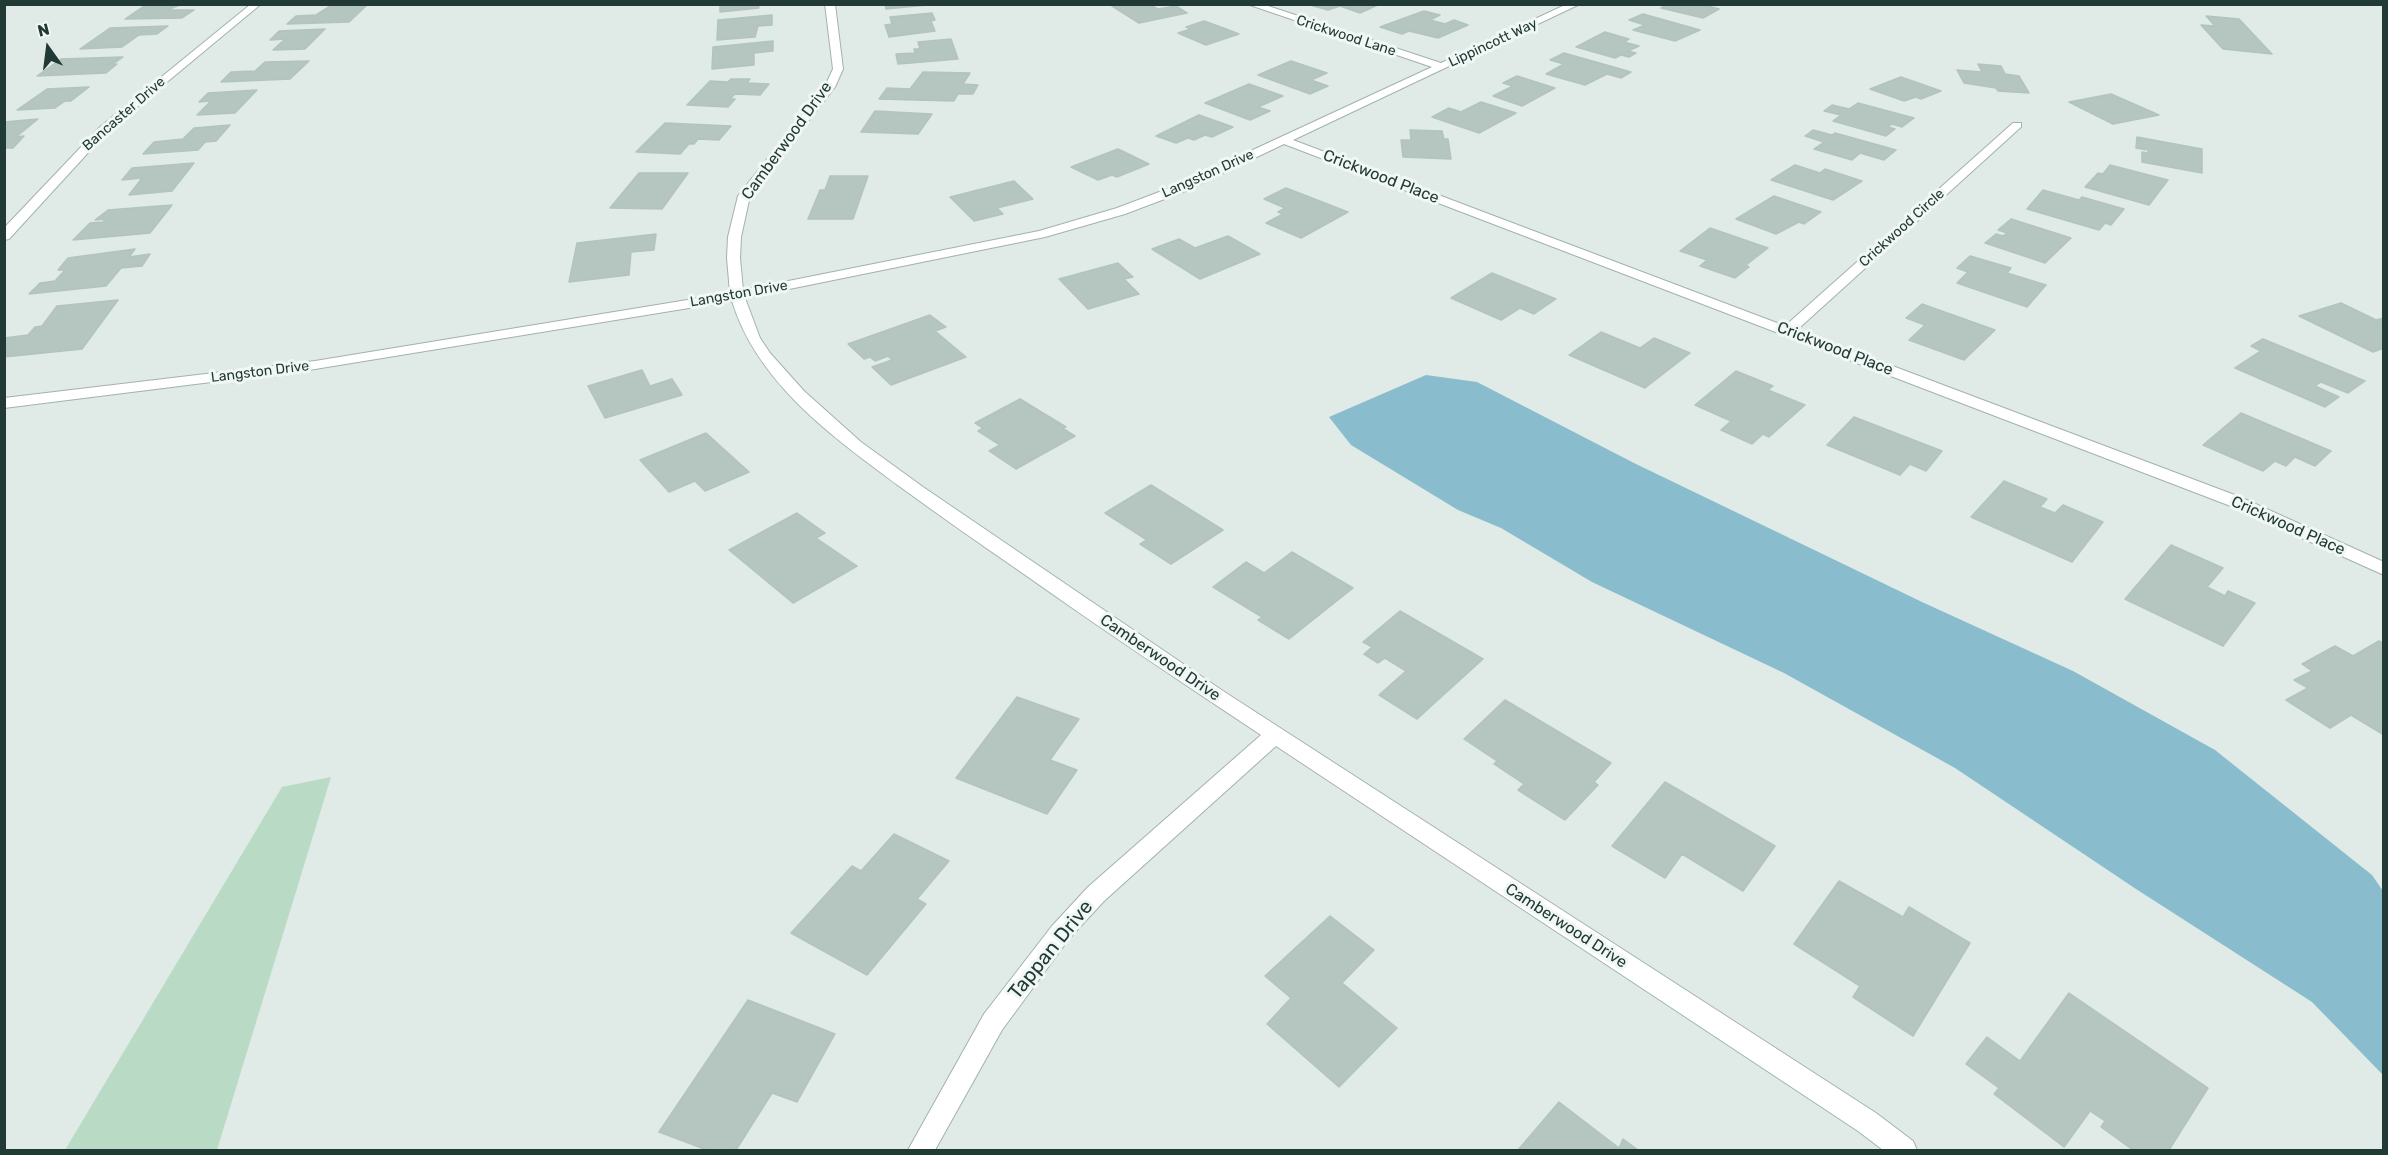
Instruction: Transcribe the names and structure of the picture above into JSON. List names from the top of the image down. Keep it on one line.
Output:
{"streets":{"street":["Crickwood Lane","Lippincott Way","Bancaster Drive","Camberwood Drive","Langston Drive","Crickwood Place","Crickwood Circle","Tappan Drive"]},"crossings":[["Crickwood Lane","Lippincott Way"],["Crickwood Lane","Langston Drive"],["Lippincott Way","Langston Drive"],["Camberwood Drive","Langston Drive"],["Camberwood Drive","Tappan Drive"],["Langston Drive","Crickwood Place"],["Crickwood Place","Crickwood Circle"]],"north":"top"}
